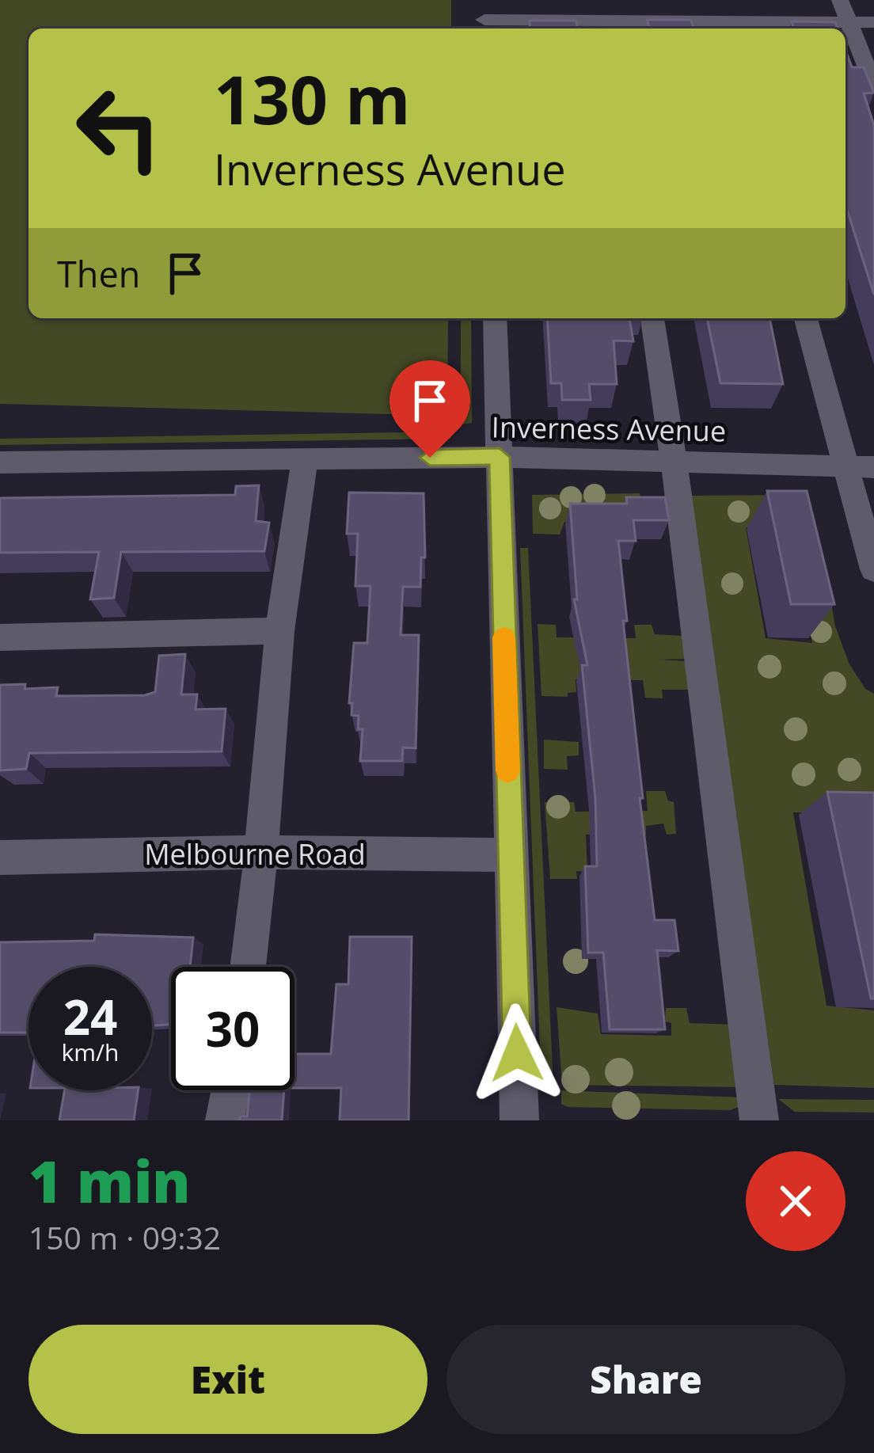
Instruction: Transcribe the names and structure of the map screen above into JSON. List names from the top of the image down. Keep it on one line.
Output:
{"streets":{"street":["Inverness Avenue","Melbourne Road"]},"page":{"turn":["130 m","Inverness Avenue"],"then":"Then","speed":"24 km/h","limit":"30","heading":["1 min","150 m · 09:32"],"buttons":["Exit","Share"]}}
